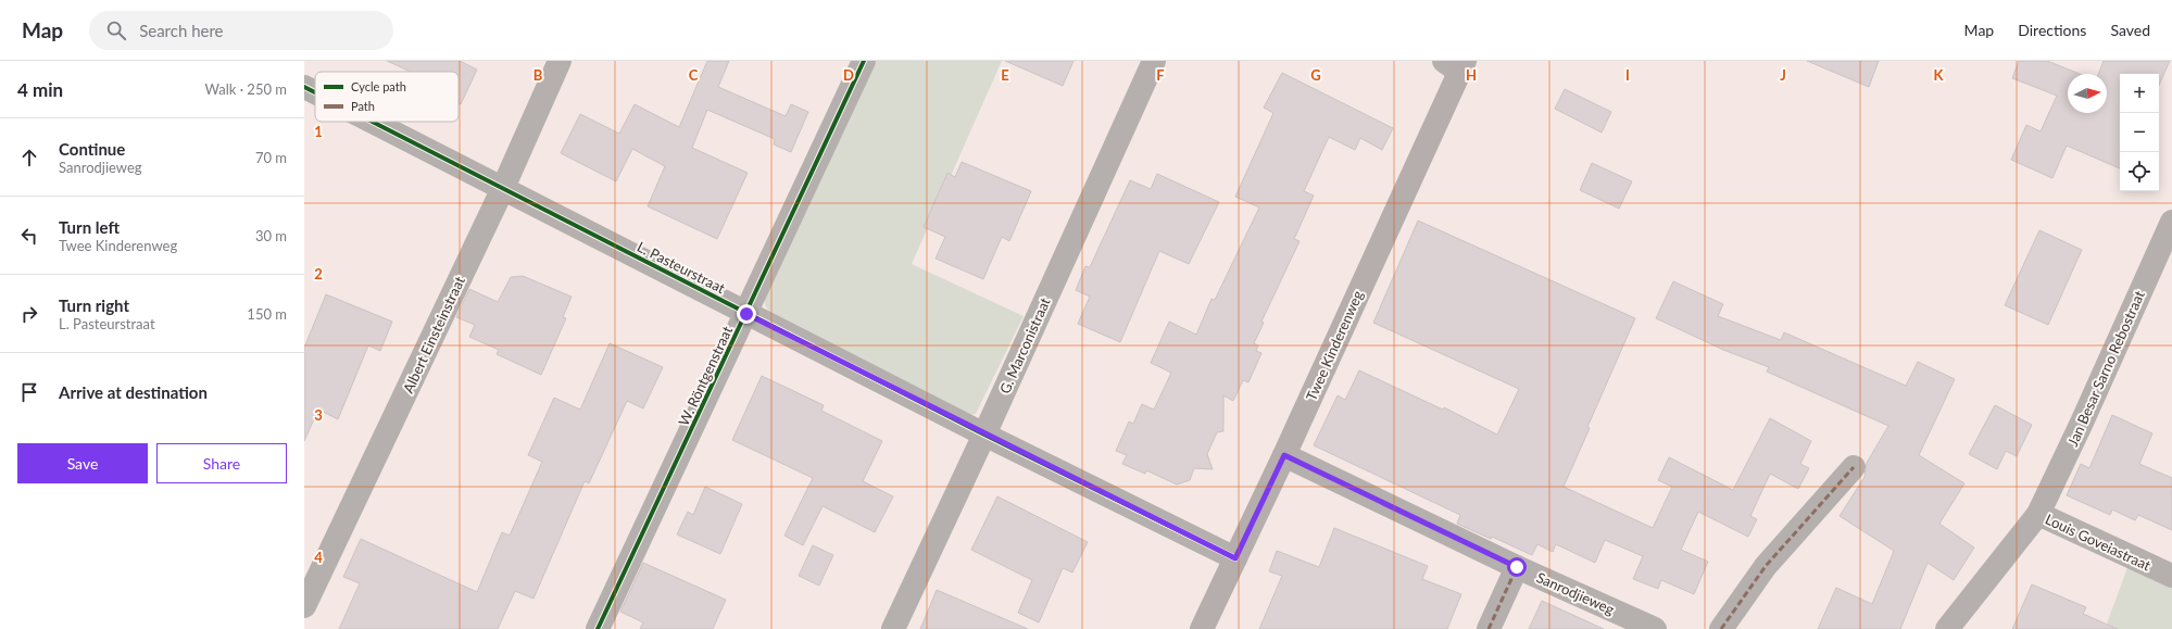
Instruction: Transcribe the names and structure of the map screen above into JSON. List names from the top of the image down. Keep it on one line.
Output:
{"streets":{"street":["L. Pasteurstraat","Albert Einsteinstraat","G. Marconistraat","Twee Kinderenweg","Jan Besar Sarno Rebostraat","W. Röntgenstraat","Louis Goveiastraat","Sanrodjieweg"]},"crossings":[["L. Pasteurstraat","Albert Einsteinstraat"],["L. Pasteurstraat","G. Marconistraat"],["L. Pasteurstraat","Twee Kinderenweg"],["L. Pasteurstraat","W. Röntgenstraat"],["Twee Kinderenweg","Sanrodjieweg"],["Jan Besar Sarno Rebostraat","Louis Goveiastraat"]],"legend":["Cycle path","Path"],"north":"right","page":{"header":"Map","search":"Search here","nav":["Map","Directions","Saved"],"heading":["4 min","Walk · 250 m"],"map_buttons":["+","−"],"list":[["Continue","Sanrodjieweg","70 m"],["Turn left","Twee Kinderenweg","30 m"],["Turn right","L. Pasteurstraat","150 m"],"Arrive at destination"],"buttons":["Save","Share"]},"grid":{"columns":["B","C","D","E","F","G","H","I","J","K"],"rows":["1","2","3","4"]}}
